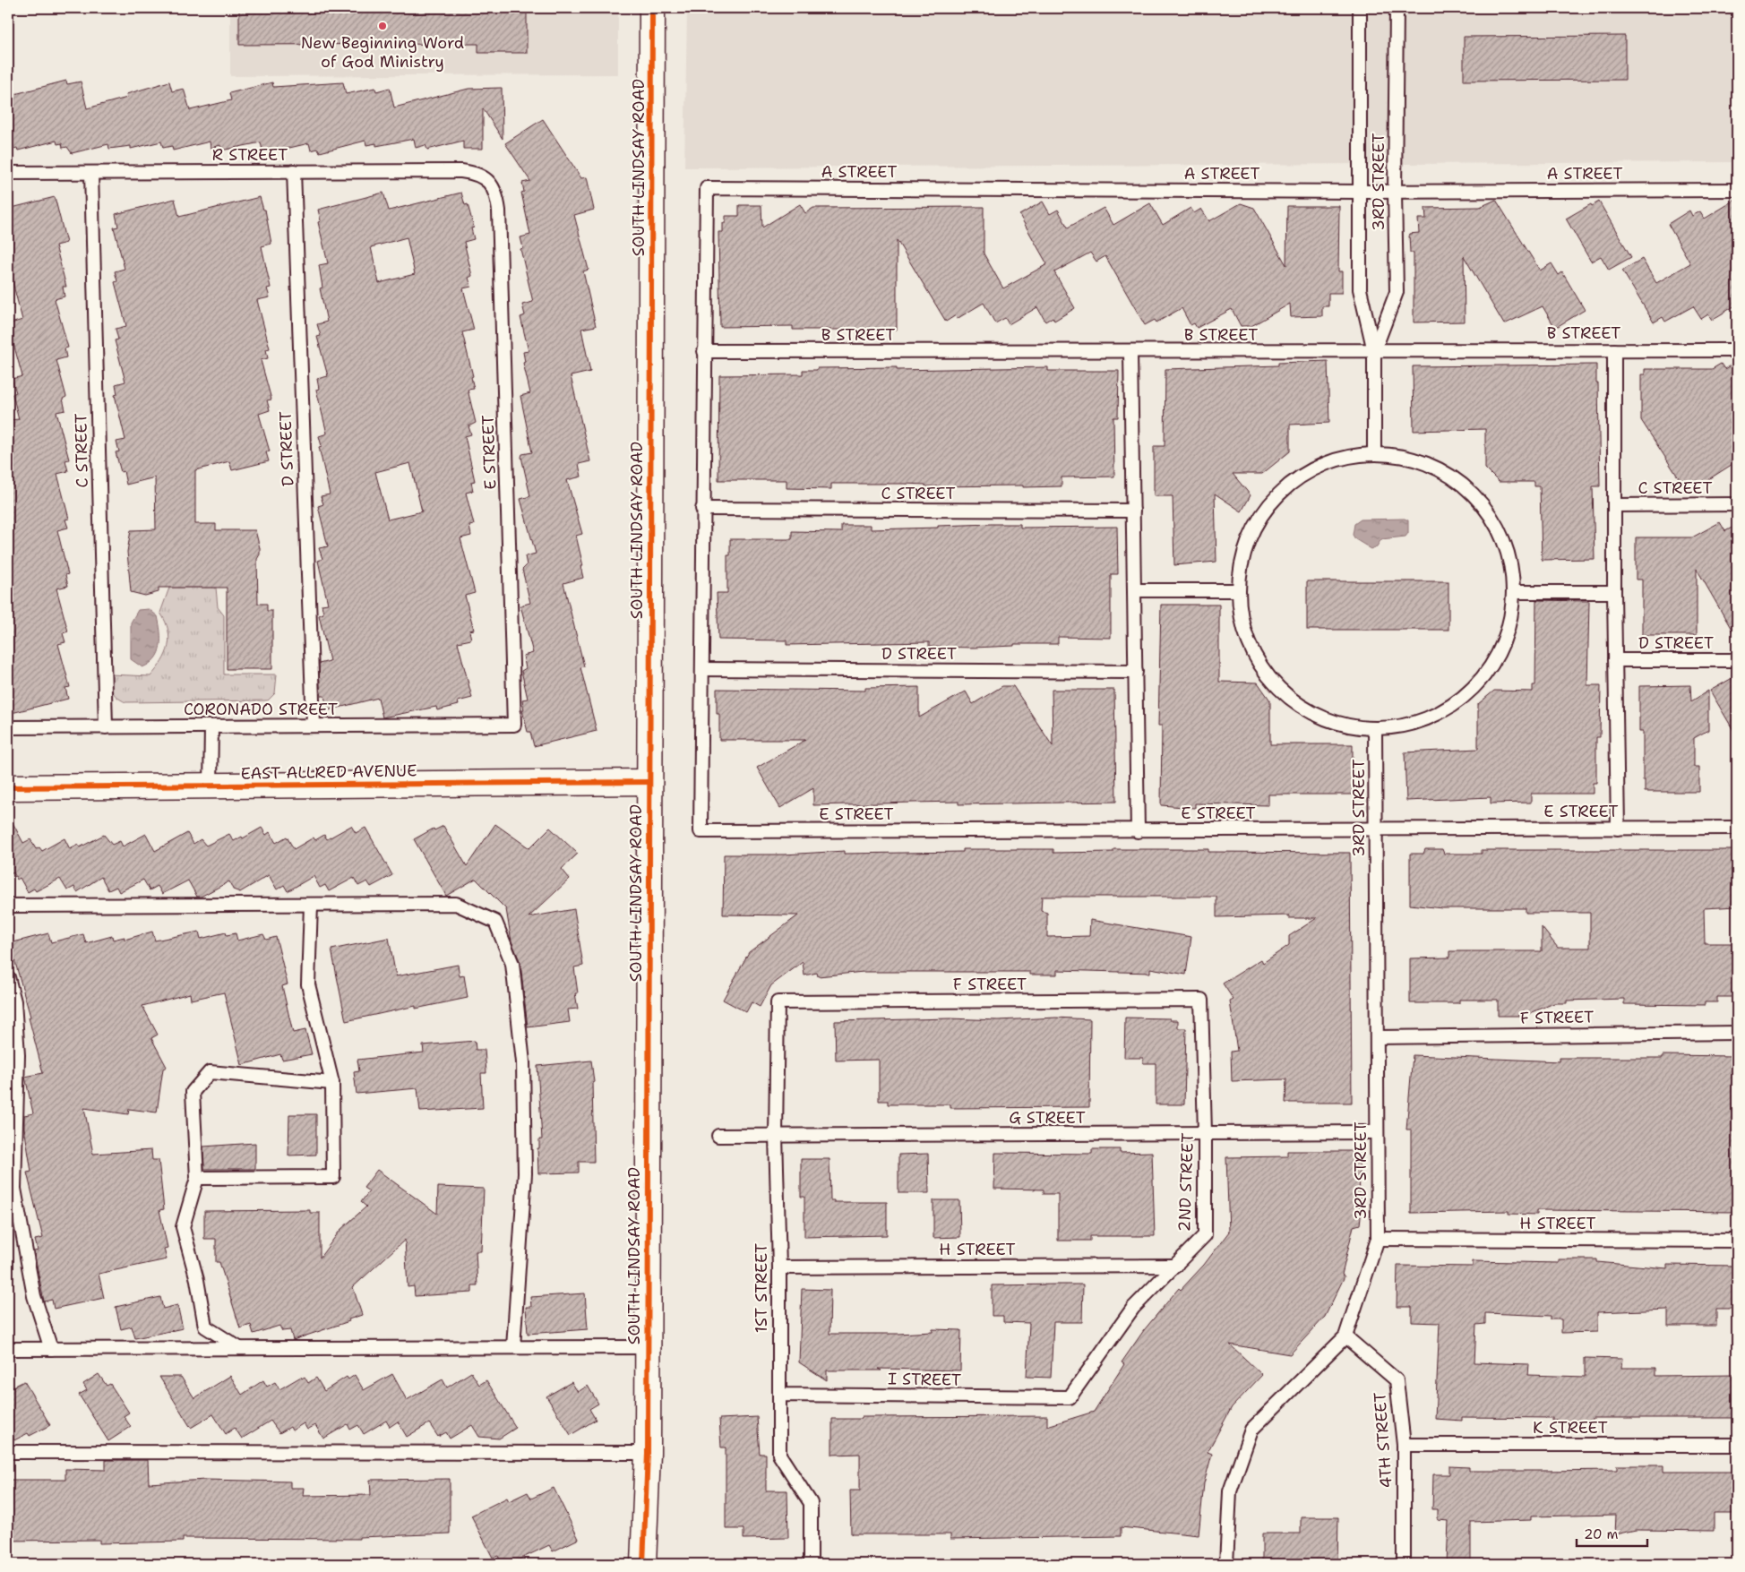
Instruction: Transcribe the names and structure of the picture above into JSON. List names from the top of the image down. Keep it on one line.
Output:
{"streets":{"main road":["SOUTH LINDSAY ROAD","EAST ALLRED AVENUE"],"lane":["R STREET","A STREET","3RD STREET","B STREET","D STREET","C STREET","E STREET","CORONADO STREET","F STREET","G STREET","2ND STREET","H STREET","1ST STREET","I STREET","K STREET","4TH STREET"]},"crossings":[["R STREET","D STREET"],["R STREET","C STREET"],["R STREET","E STREET"],["SOUTH LINDSAY ROAD","EAST ALLRED AVENUE"],["A STREET","3RD STREET"],["A STREET","B STREET"],["3RD STREET","B STREET"],["3RD STREET","E STREET"],["3RD STREET","F STREET"],["3RD STREET","G STREET"],["3RD STREET","H STREET"],["3RD STREET","4TH STREET"],["D STREET","E STREET"],["D STREET","CORONADO STREET"],["C STREET","CORONADO STREET"],["E STREET","CORONADO STREET"],["F STREET","2ND STREET"],["F STREET","1ST STREET"],["G STREET","2ND STREET"],["G STREET","1ST STREET"],["2ND STREET","H STREET"],["2ND STREET","I STREET"],["H STREET","1ST STREET"],["1ST STREET","I STREET"],["K STREET","4TH STREET"]],"places":["New Beginning Word of God Ministry"],"scale_bar":"20 m"}
